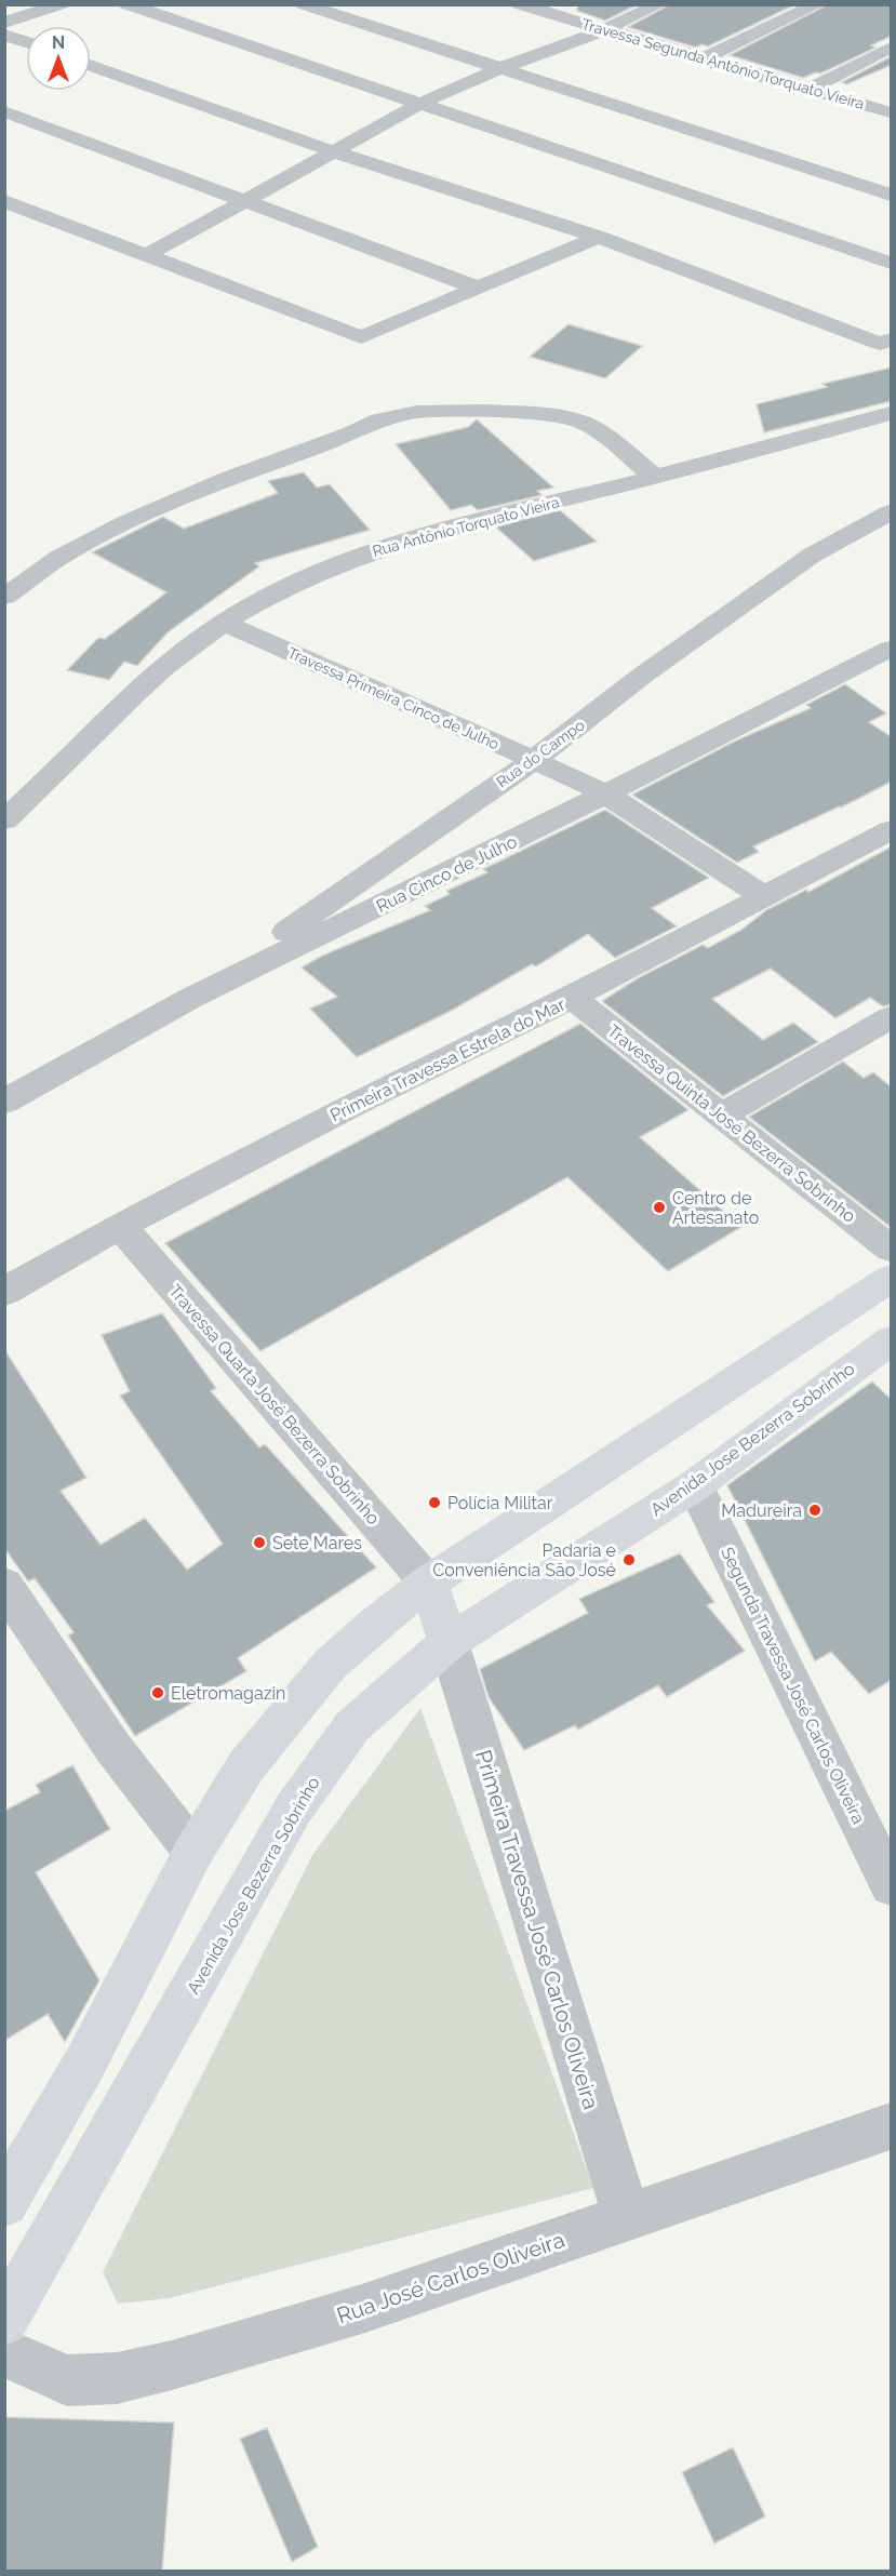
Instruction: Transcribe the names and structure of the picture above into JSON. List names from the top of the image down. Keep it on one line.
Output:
{"streets":{"main road":["Avenida Jose Bezerra Sobrinho"],"street":["Travessa Segunda Antônio Torquato Vieira","Rua Antônio Torquato Vieira","Travessa Primeira Cinco de Julho","Rua do Campo","Rua Cinco de Julho","Primeira Travessa Estrela do Mar","Travessa Quinta José Bezerra Sobrinho","Travessa Quarta José Bezerra Sobrinho","Segunda Travessa José Carlos Oliveira","Primeira Travessa José Carlos Oliveira","Rua José Carlos Oliveira"]},"crossings":[["Rua Antônio Torquato Vieira","Travessa Primeira Cinco de Julho"],["Travessa Primeira Cinco de Julho","Rua do Campo"],["Travessa Primeira Cinco de Julho","Rua Cinco de Julho"],["Travessa Primeira Cinco de Julho","Primeira Travessa Estrela do Mar"],["Rua do Campo","Rua Cinco de Julho"],["Primeira Travessa Estrela do Mar","Travessa Quinta José Bezerra Sobrinho"],["Primeira Travessa Estrela do Mar","Travessa Quarta José Bezerra Sobrinho"],["Avenida Jose Bezerra Sobrinho","Segunda Travessa José Carlos Oliveira"],["Avenida Jose Bezerra Sobrinho","Primeira Travessa José Carlos Oliveira"],["Primeira Travessa José Carlos Oliveira","Rua José Carlos Oliveira"]],"places":["Centro de Artesanato","Polícia Militar","Madureira","Sete Mares","Padaria e Conveniência São José","Eletromagazin"],"north":"top"}
